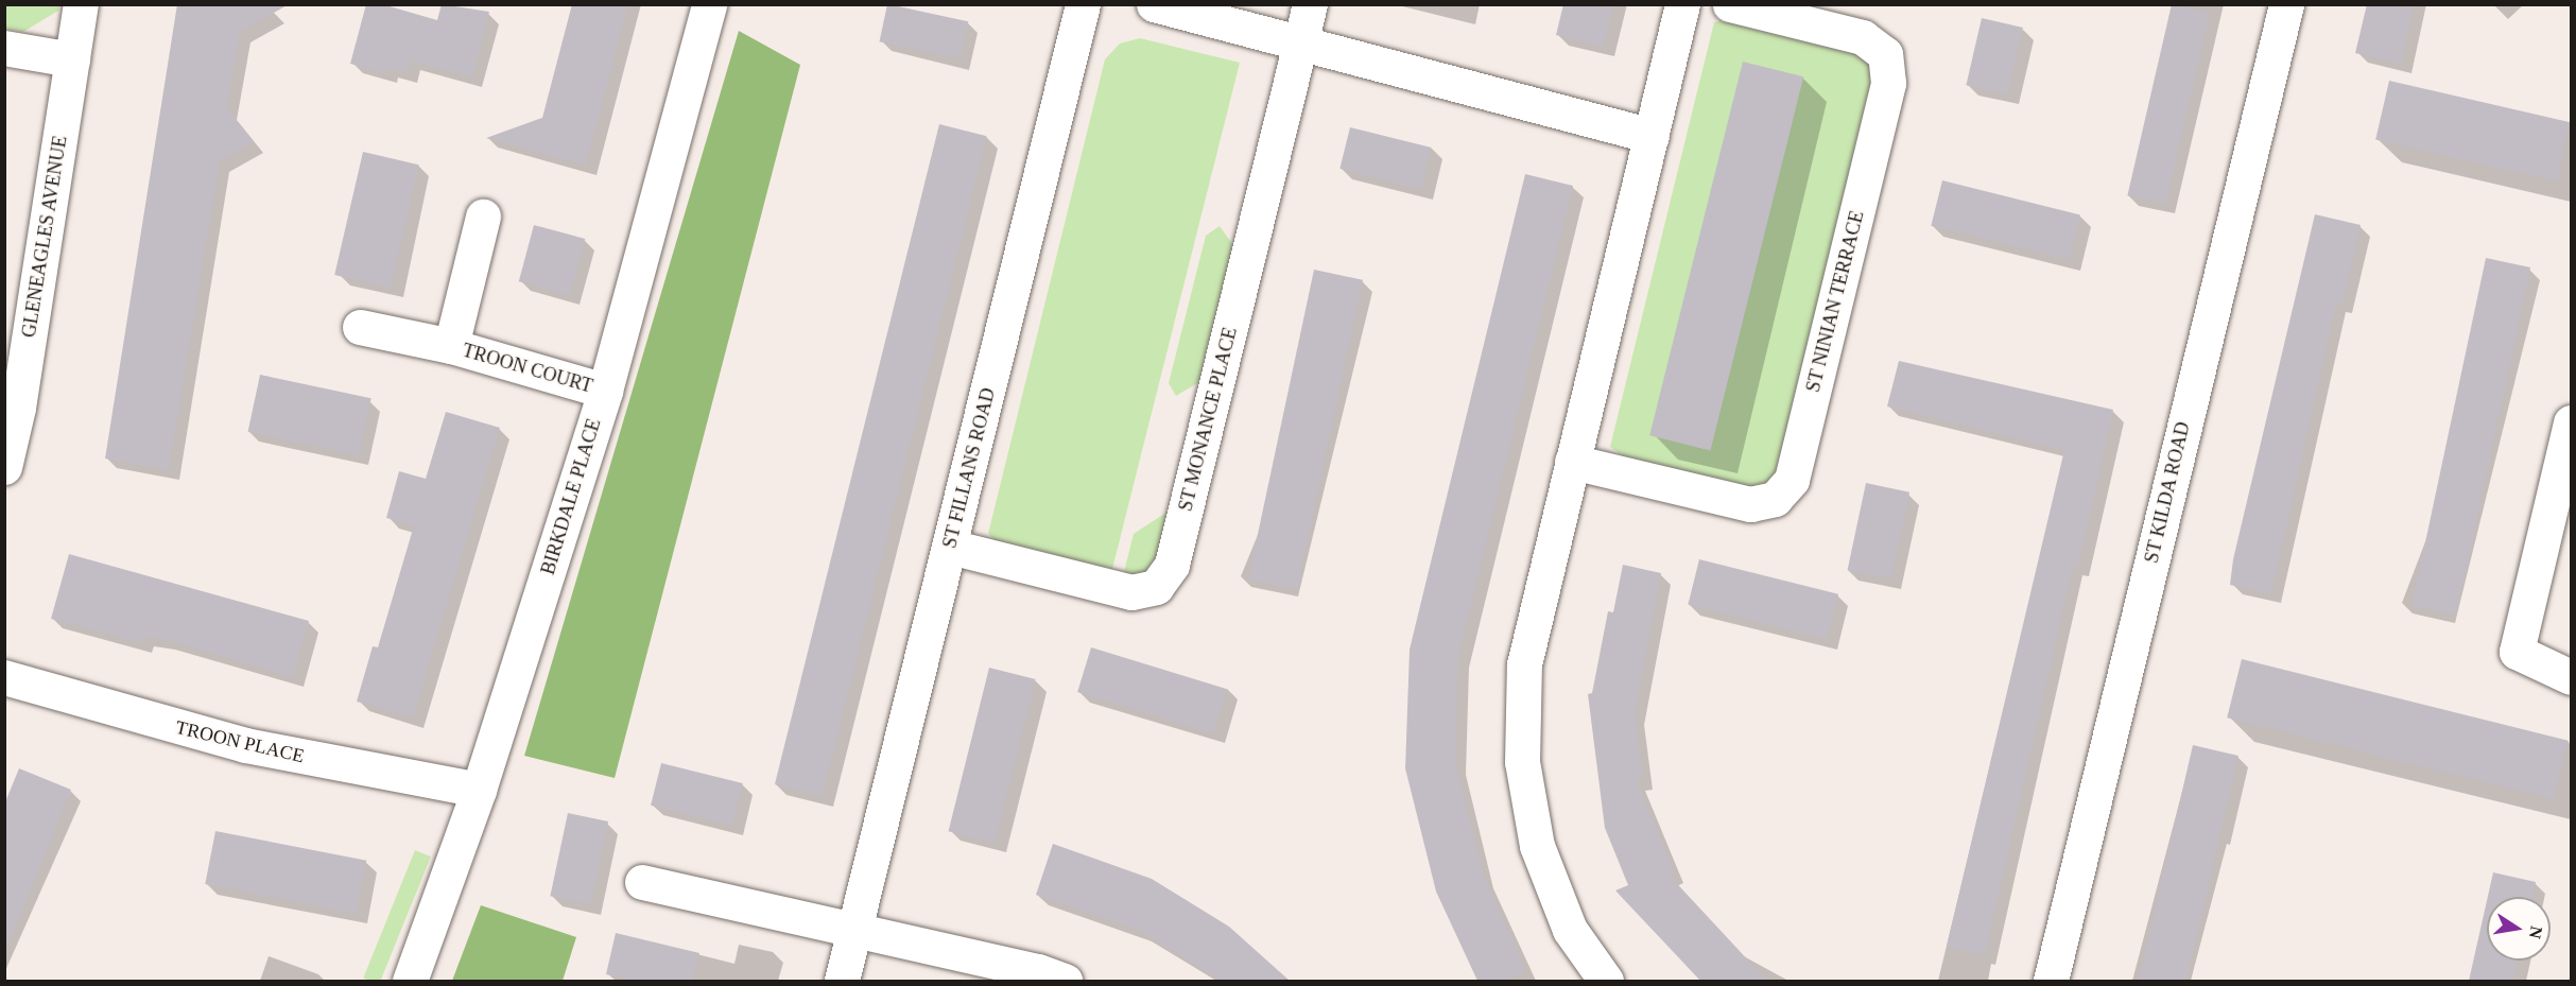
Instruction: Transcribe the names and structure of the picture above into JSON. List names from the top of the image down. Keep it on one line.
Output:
{"streets":{"street":["GLENEAGLES AVENUE","ST NINIAN TERRACE","TROON COURT","ST MONANCE PLACE","ST FILLANS ROAD","ST KILDA ROAD","BIRKDALE PLACE","TROON PLACE"]},"crossings":[["TROON COURT","BIRKDALE PLACE"],["ST MONANCE PLACE","ST FILLANS ROAD"],["BIRKDALE PLACE","TROON PLACE"]],"north":"right"}
